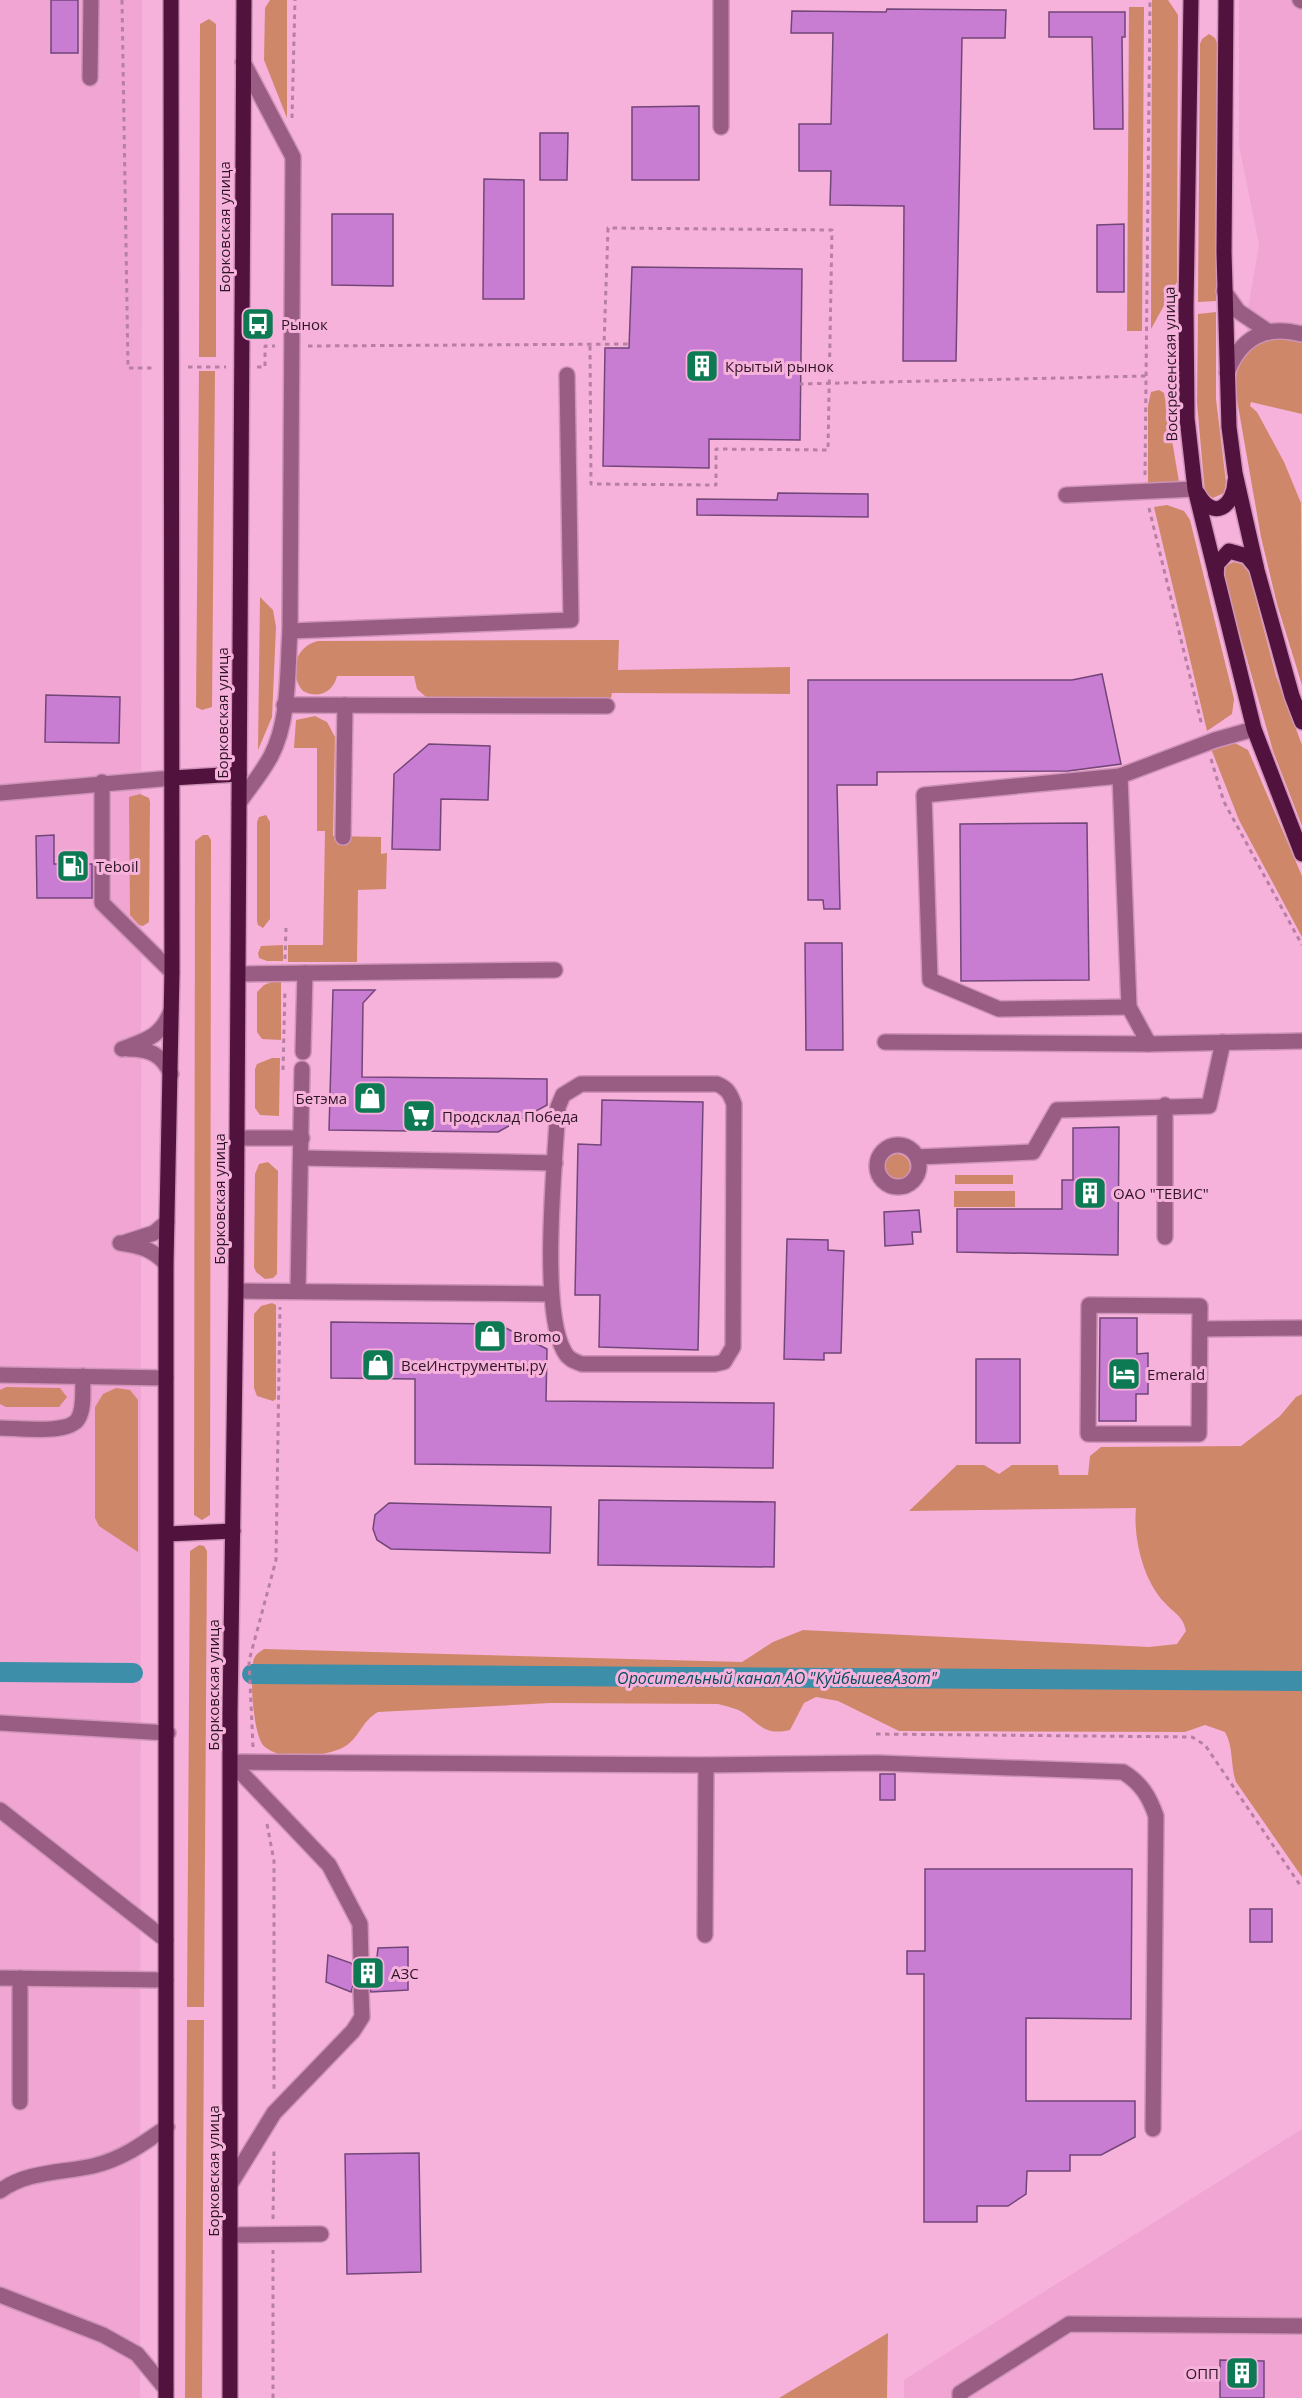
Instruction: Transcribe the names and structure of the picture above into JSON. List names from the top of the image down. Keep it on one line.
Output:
{"streets":{"main road":["Борковская улица","Воскресенская улица"]},"water":["Оросительный канал АО \"КуйбышевАзот\""],"places":{"bus stop":["Рынок"],"building":["Крытый рынок","ОАО \"ТЕВИС\"","АЗС","ОПП"],"fuel station":["Teboil"],"shop":["Бетэма","Bromo","ВсеИнструменты.ру"],"supermarket":["Продсклад Победа"],"hotel":["Emerald"]}}
